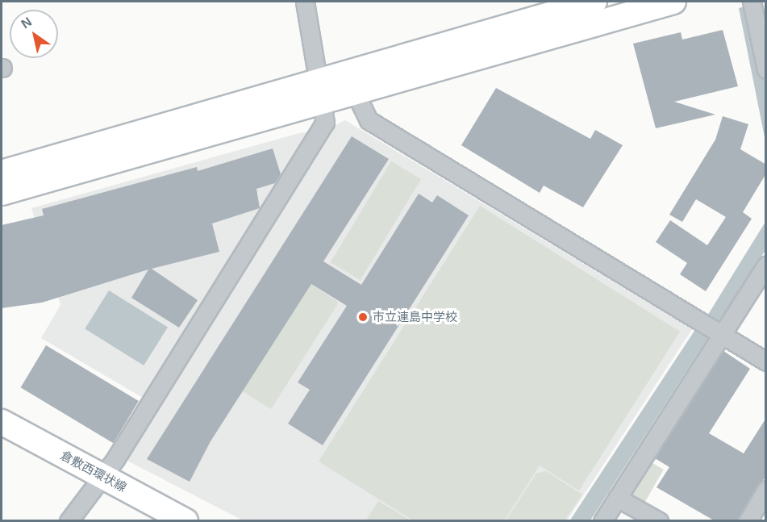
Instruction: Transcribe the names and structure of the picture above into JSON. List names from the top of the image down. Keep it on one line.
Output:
{"streets":{"street":["倉敷西環状線"]},"places":["市立連島中学校"],"north":"top left"}
